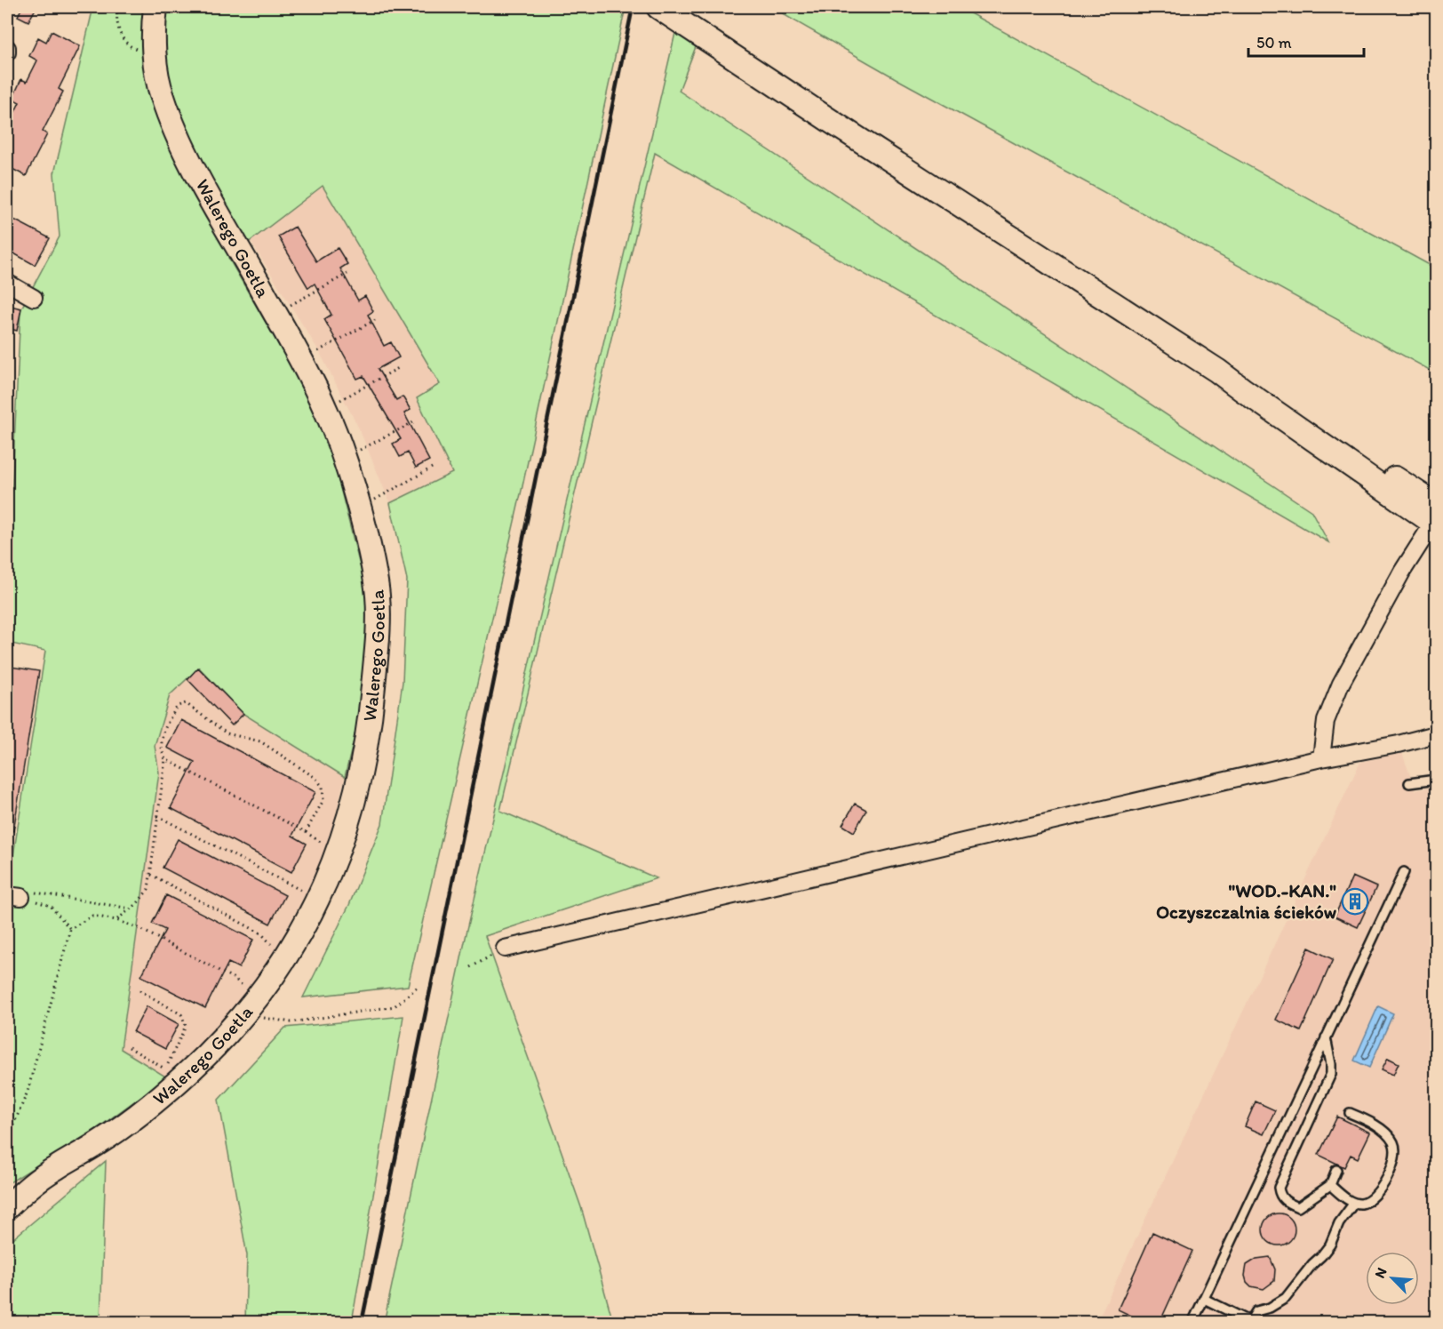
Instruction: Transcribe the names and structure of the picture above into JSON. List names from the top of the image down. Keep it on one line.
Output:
{"streets":{"street":["Walerego Goetla"]},"places":{"building":["\"WOD.-KAN.\" Oczyszczalnia ścieków"]},"scale_bar":"50 m","north":"top left"}
